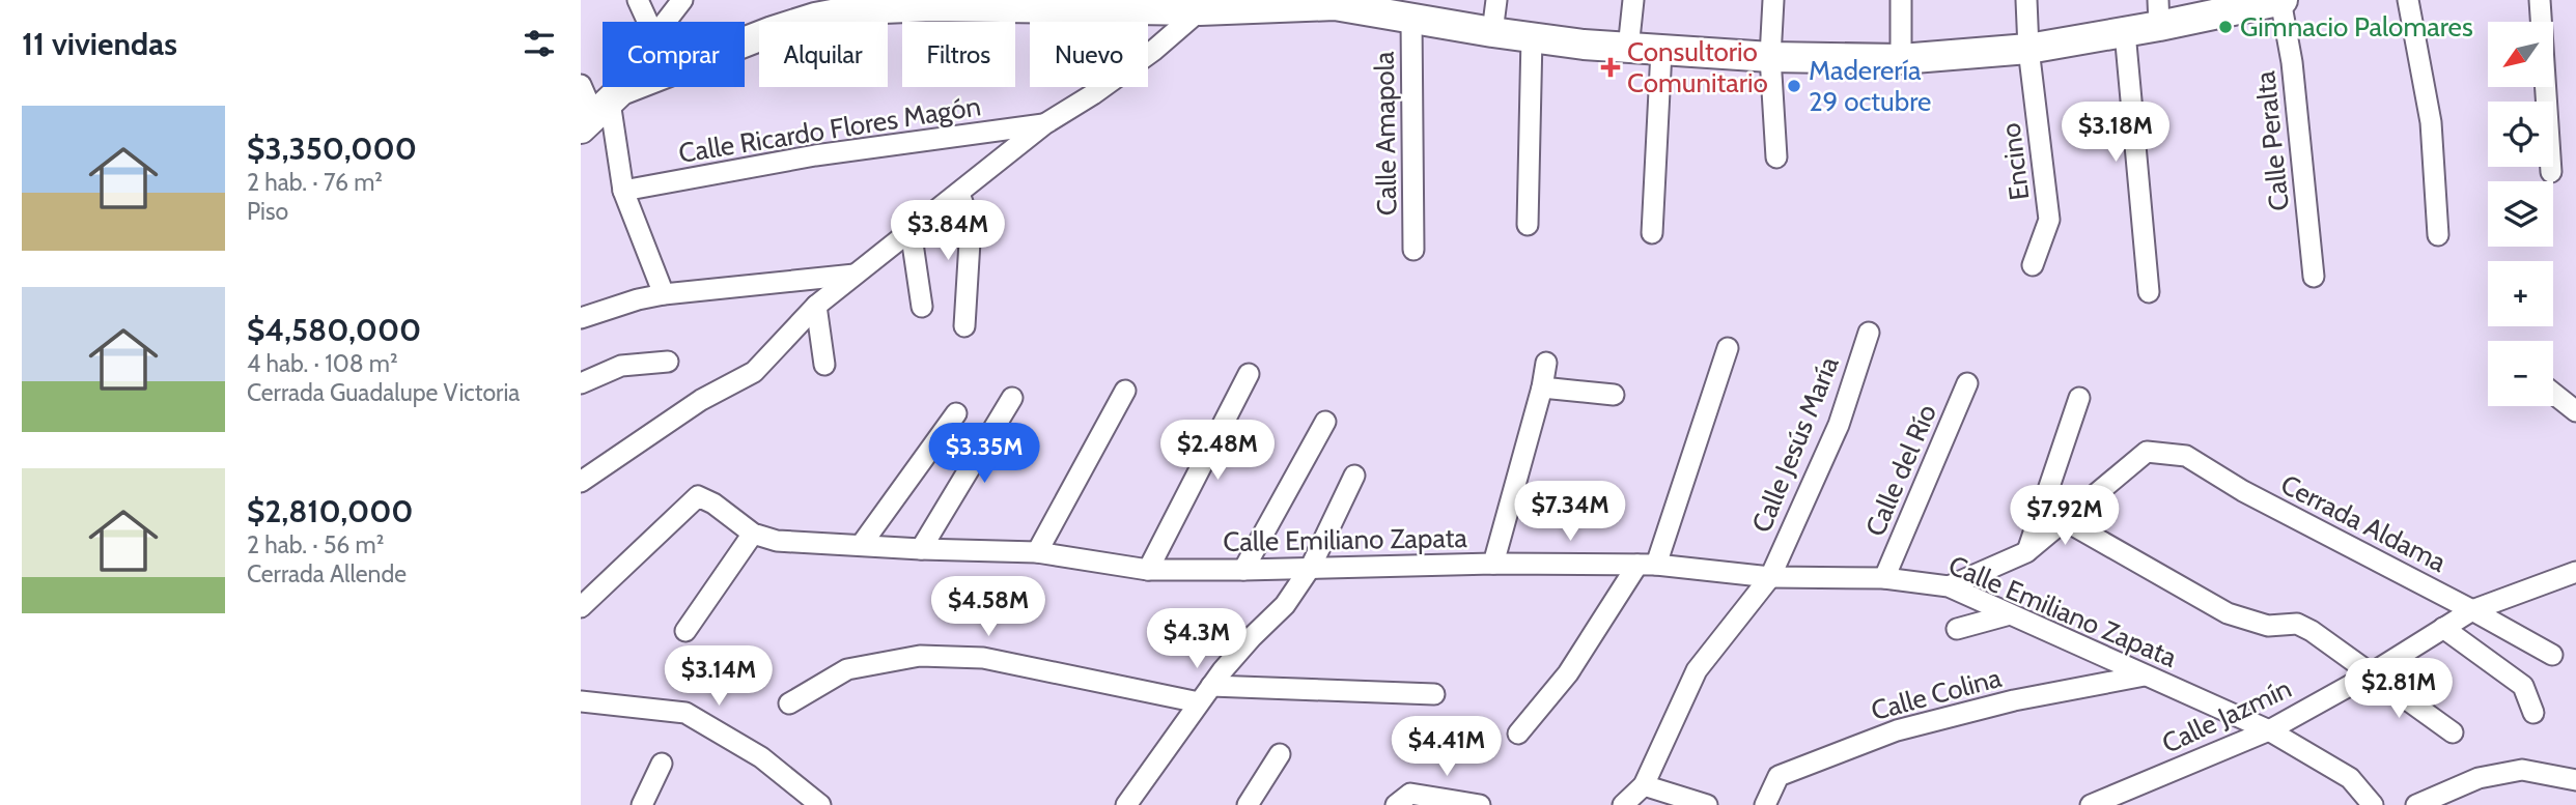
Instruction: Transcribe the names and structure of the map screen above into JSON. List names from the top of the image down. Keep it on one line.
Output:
{"streets":{"street":["Calle Ricardo Flores Magón","Calle Amapola","Calle Peralta","Encino","Calle Jesús María","Calle del Río","Cerrada Aldama","Calle Emiliano Zapata","Calle Colina","Calle Jazmín"]},"crossings":[["Calle Jesús María","Calle Emiliano Zapata"],["Calle del Río","Calle Emiliano Zapata"],["Cerrada Aldama","Calle Jazmín"],["Calle Emiliano Zapata","Calle Colina"],["Calle Emiliano Zapata","Calle Jazmín"]],"places":{"other":["Gimnacio Palomares","Maderería 29 octubre"],"health":["Consultorio Comunitario"]},"north":"bottom left","page":{"heading":"11 viviendas","map_buttons":["+","−"],"chip":["Comprar","Alquilar","Filtros","Nuevo"],"list":[{"name":"$3,350,000","note":"2 hab. · 76 m² · Piso"},{"name":"$4,580,000","note":"4 hab. · 108 m² · Cerrada Guadalupe Victoria"},{"name":"$2,810,000","note":"2 hab. · 56 m² · Cerrada Allende"}],"price":["$3.18M","$3.84M","$2.48M","$3.35M","$7.34M","$7.92M","$4.58M","$4.3M","$3.14M","$2.81M","$4.41M"]}}
